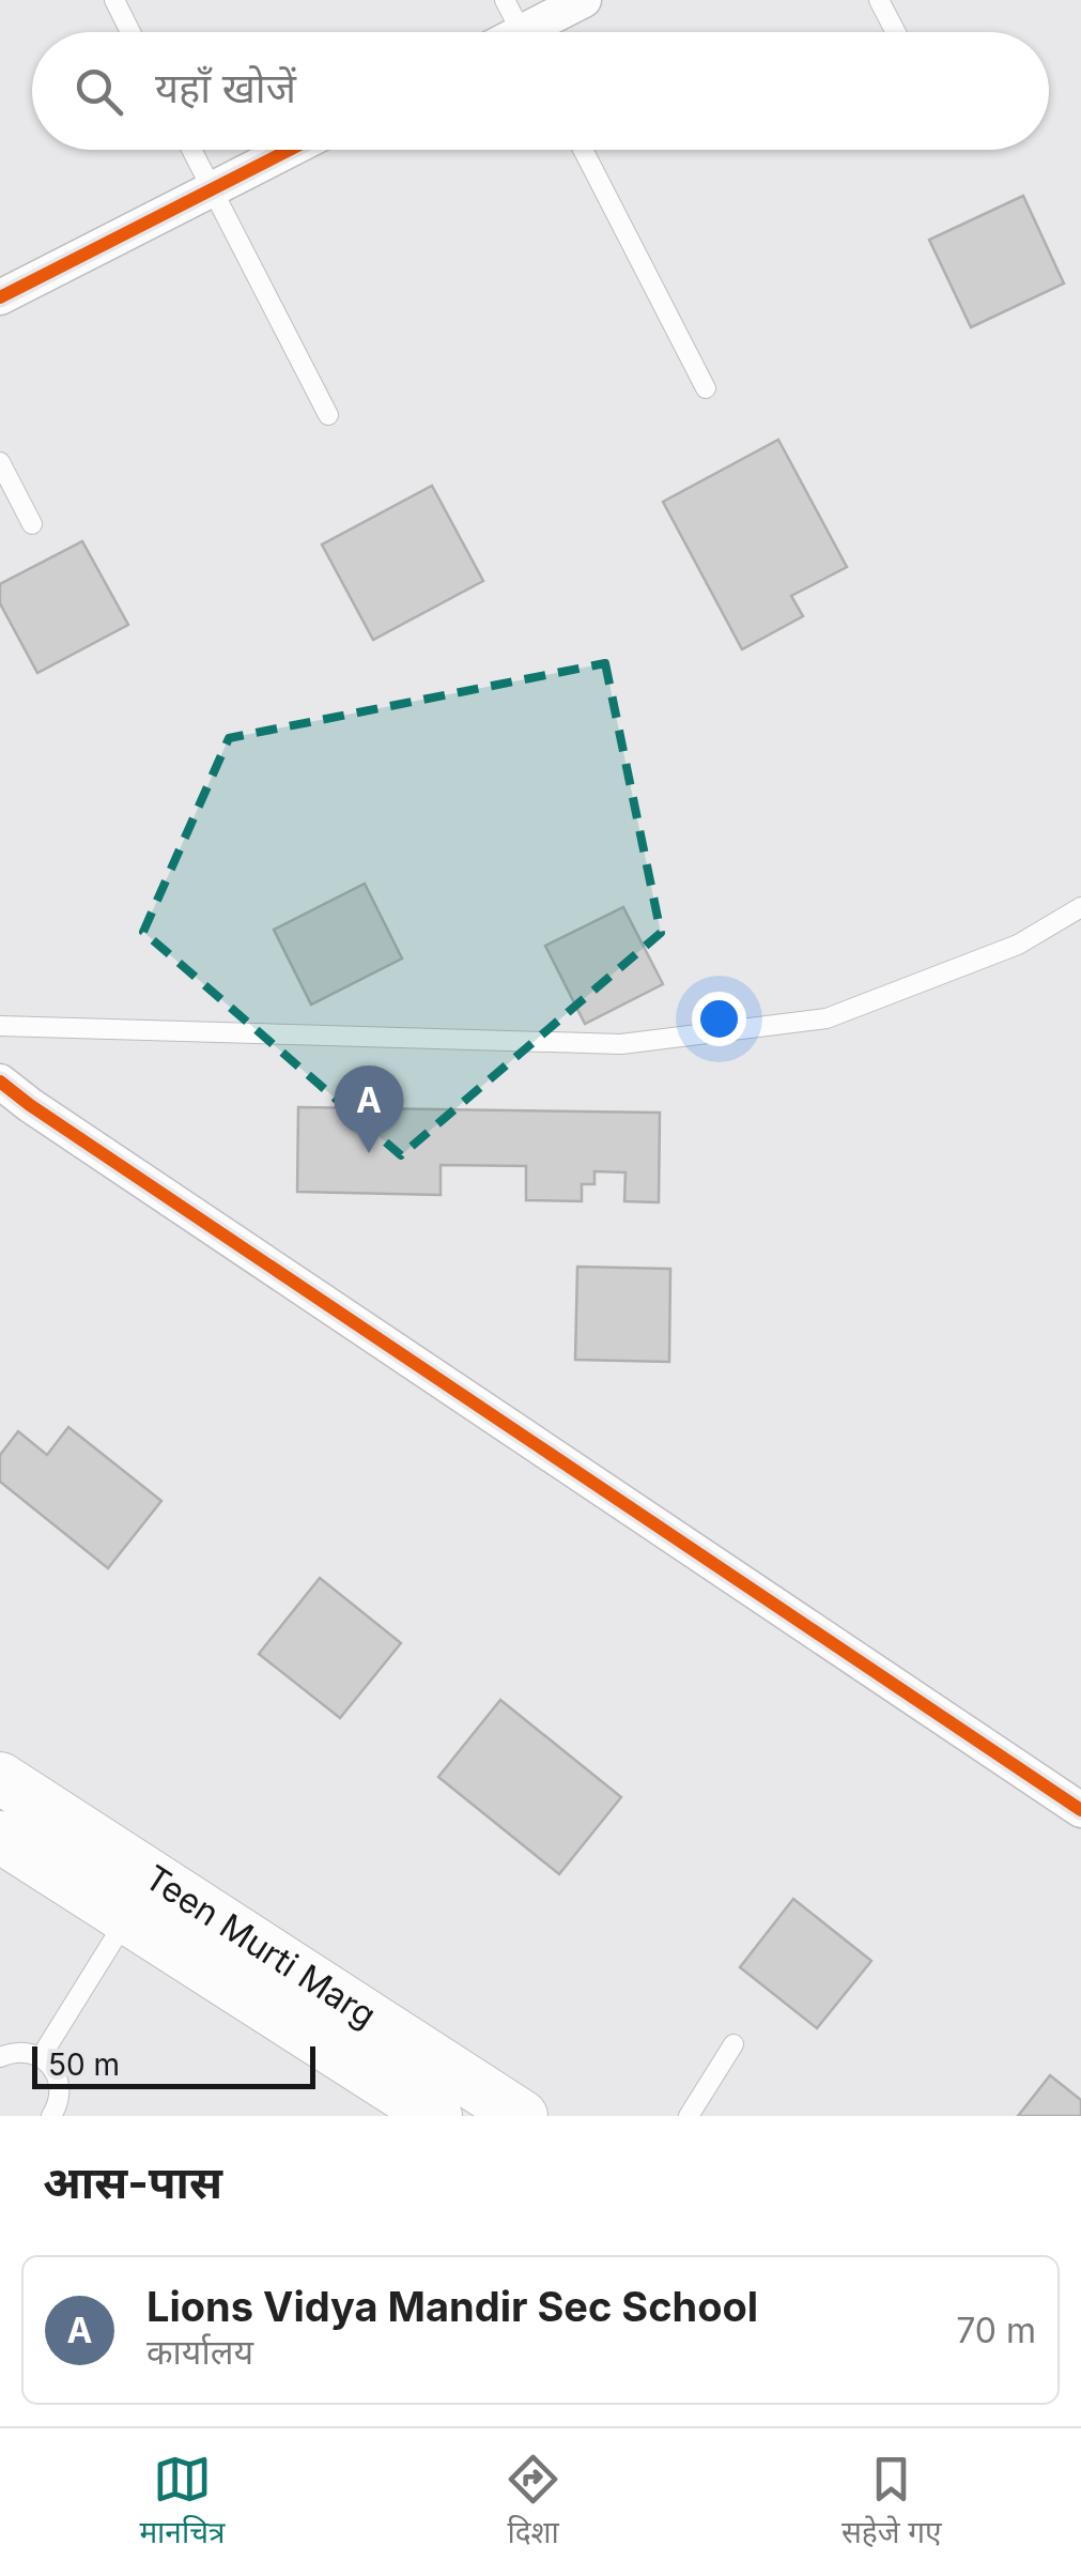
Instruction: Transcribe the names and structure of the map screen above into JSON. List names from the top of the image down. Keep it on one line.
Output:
{"streets":{"main road":["Teen Murti Marg"]},"scale_bar":"50 m","page":{"search":"यहाँ खोजें","pins":"A","scale":"50 m","heading":"आस-पास","list":[{"mark":"A","name":"Lions Vidya Mandir Sec School","note":"कार्यालय","value":"70 m"}],"nav":["मानचित्र","दिशा","सहेजे गए"]}}
